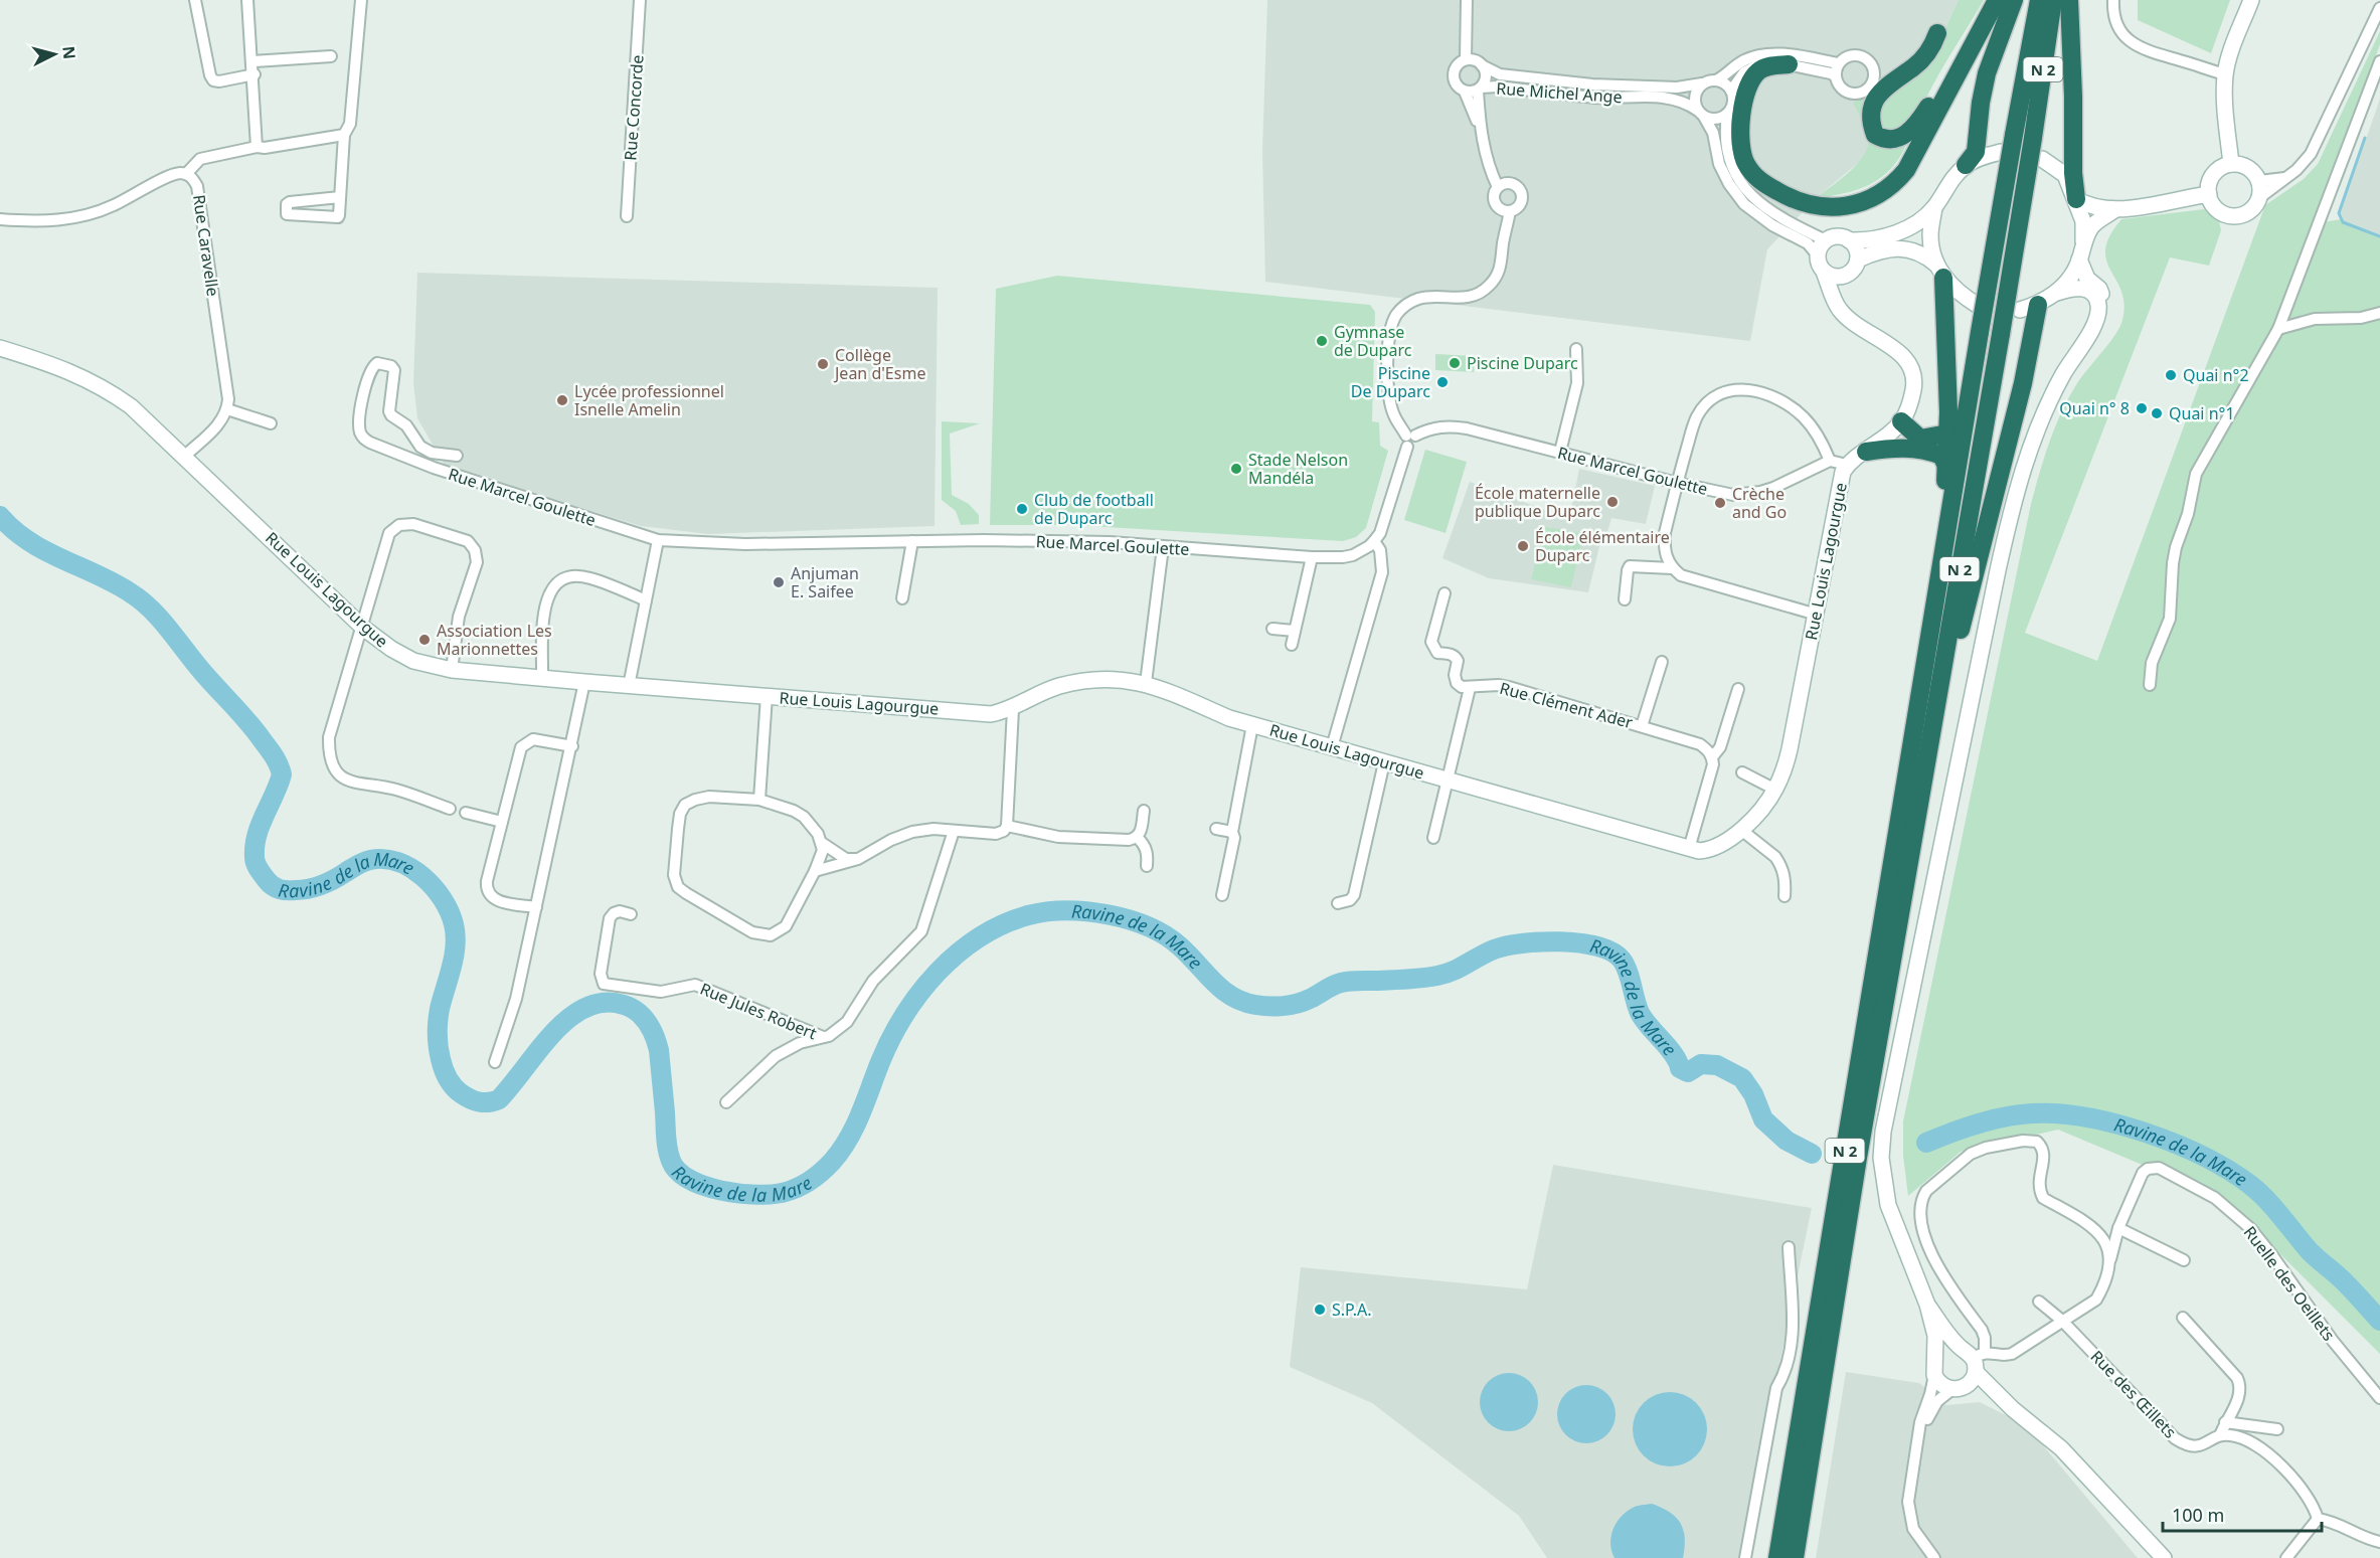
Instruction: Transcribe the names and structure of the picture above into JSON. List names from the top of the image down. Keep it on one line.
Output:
{"streets":{"highway":["N 2"],"main road":["Rue Louis Lagourgue"],"street":["Rue Michel Ange","Rue Concorde","Rue Caravelle","Rue Marcel Goulette","Rue Clément Ader","Rue Jules Robert","Ruelle des Oeillets","Rue des Œillets"]},"crossings":[["Ruelle des Oeillets","Rue des Œillets"]],"water":["Ravine de la Mare"],"places":["Gymnase de Duparc","Piscine Duparc","Collège Jean d'Esme","Quai n°2","Piscine De Duparc","Lycée professionnel Isnelle Amelin","Quai n° 8","Quai n°1","Stade Nelson Mandéla","École maternelle publique Duparc","Crèche and Go","Club de football de Duparc","École élémentaire Duparc","Anjuman E. Saifee","Association Les Marionnettes","S.P.A."],"scale_bar":"100 m","north":"right"}
